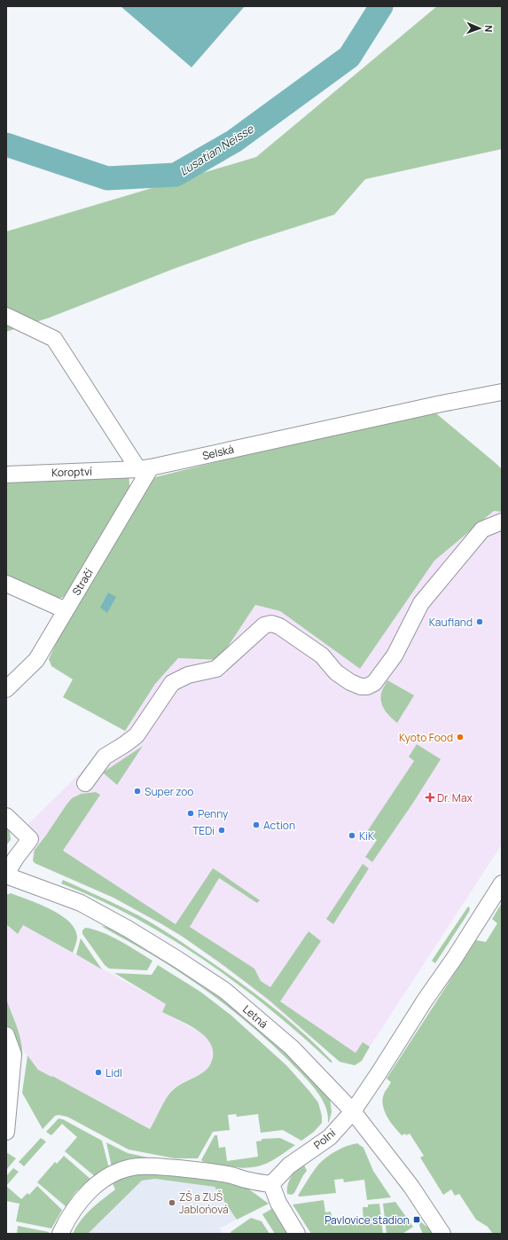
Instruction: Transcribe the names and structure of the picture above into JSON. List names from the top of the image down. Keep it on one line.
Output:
{"streets":{"street":["Selská","Koroptví","Stračí","Letná","Polní"]},"crossings":[["Selská","Koroptví"],["Selská","Stračí"],["Koroptví","Stračí"],["Letná","Polní"]],"water":["Lusatian Neisse"],"places":{"other":["Kaufland","Kyoto Food","Super zoo","Penny","Action","TEDi","KiK","Lidl","ZŠ a ZUŠ Jablońová"],"health":["Dr. Max"],"transit":["Pavlovice stadion"]},"north":"right"}
